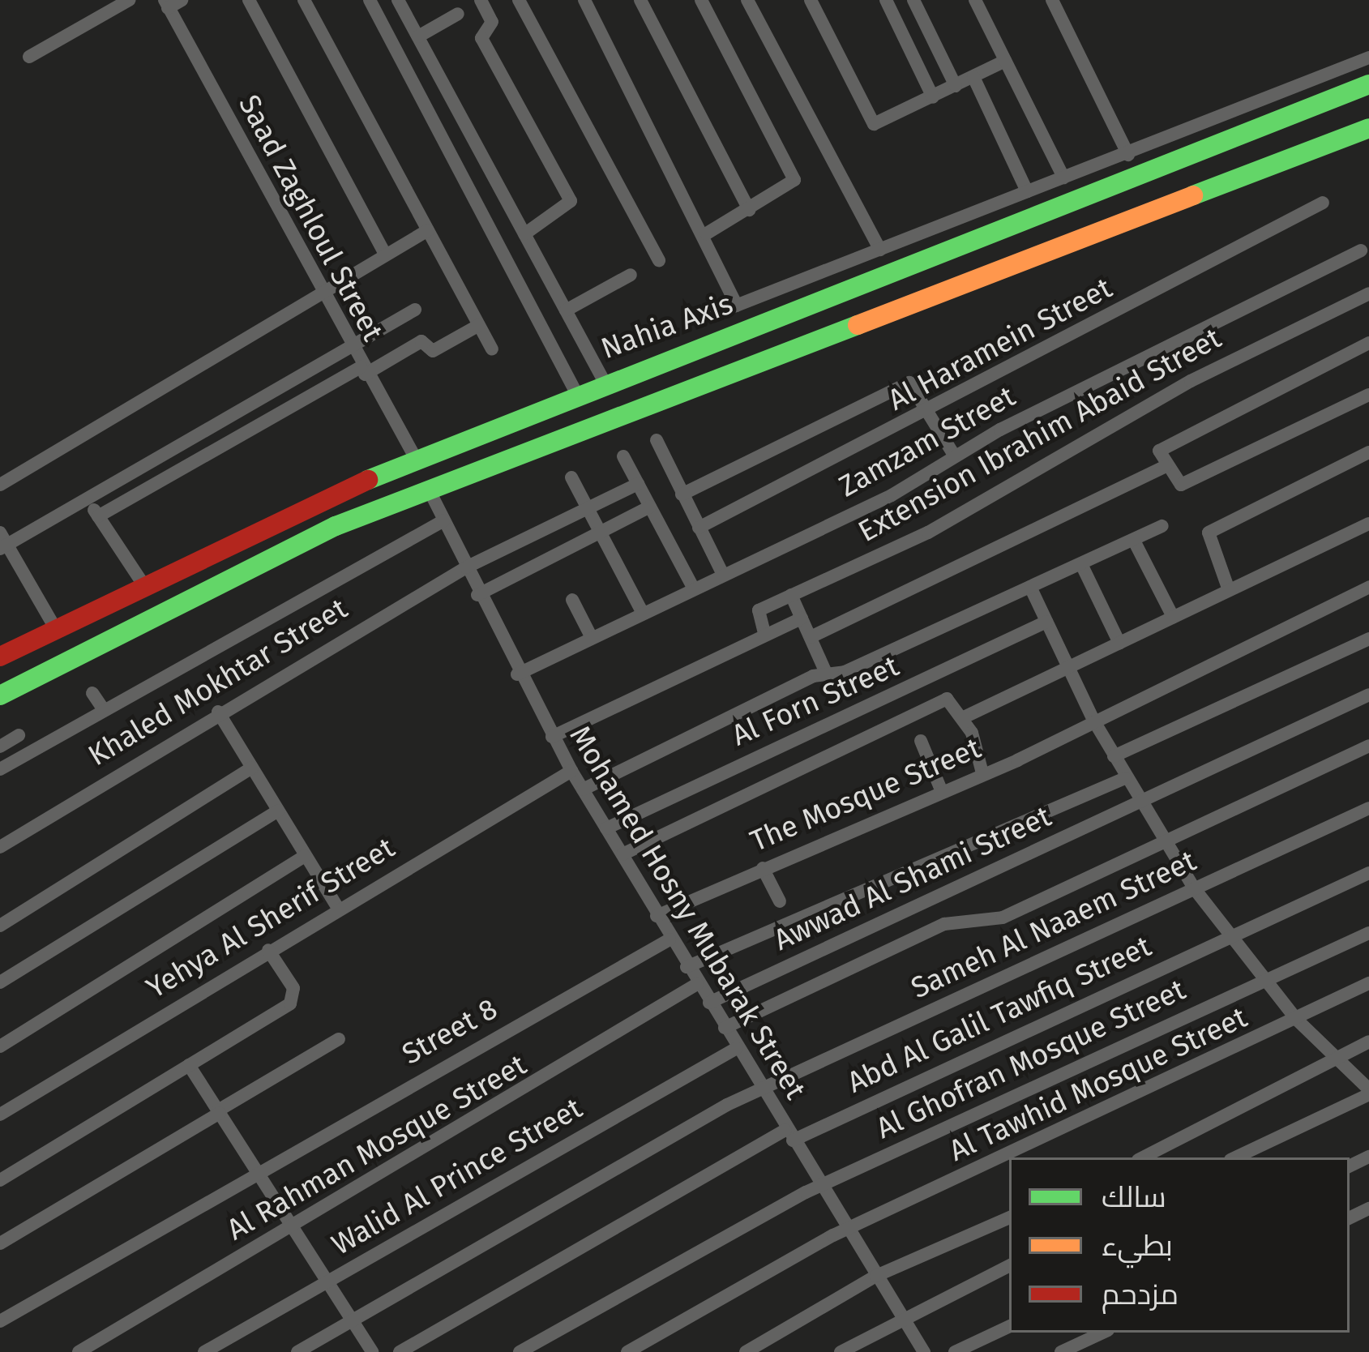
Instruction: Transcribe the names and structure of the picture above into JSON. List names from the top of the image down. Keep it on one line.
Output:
{"streets":{"main road":["Nahia Axis"],"street":["Saad Zaghloul Street","Al Haramein Street","Extension Ibrahim Abaid Street","Zamzam Street","Khaled Mokhtar Street","Al Forn Street","The Mosque Street","Awwad Al Shami Street","Mohamed Hosny Mubarak Street","Yehya Al Sherif Street","Sameh Al Naaem Street","Abd Al Galil Tawfiq Street","Street 8","Al Ghofran Mosque Street","Al Tawhid Mosque Street","Al Rahman Mosque Street","Walid Al Prince Street"]},"crossings":[["Saad Zaghloul Street","Nahia Axis"],["Zamzam Street","Mohamed Hosny Mubarak Street"],["Khaled Mokhtar Street","Mohamed Hosny Mubarak Street"],["Al Forn Street","Mohamed Hosny Mubarak Street"],["The Mosque Street","Mohamed Hosny Mubarak Street"],["Awwad Al Shami Street","Mohamed Hosny Mubarak Street"],["Mohamed Hosny Mubarak Street","Yehya Al Sherif Street"],["Mohamed Hosny Mubarak Street","Sameh Al Naaem Street"],["Mohamed Hosny Mubarak Street","Abd Al Galil Tawfiq Street"],["Mohamed Hosny Mubarak Street","Street 8"],["Mohamed Hosny Mubarak Street","Al Ghofran Mosque Street"],["Mohamed Hosny Mubarak Street","Al Tawhid Mosque Street"],["Mohamed Hosny Mubarak Street","Al Rahman Mosque Street"],["Mohamed Hosny Mubarak Street","Walid Al Prince Street"]],"legend":["سالك","بطيء","مزدحم"]}
